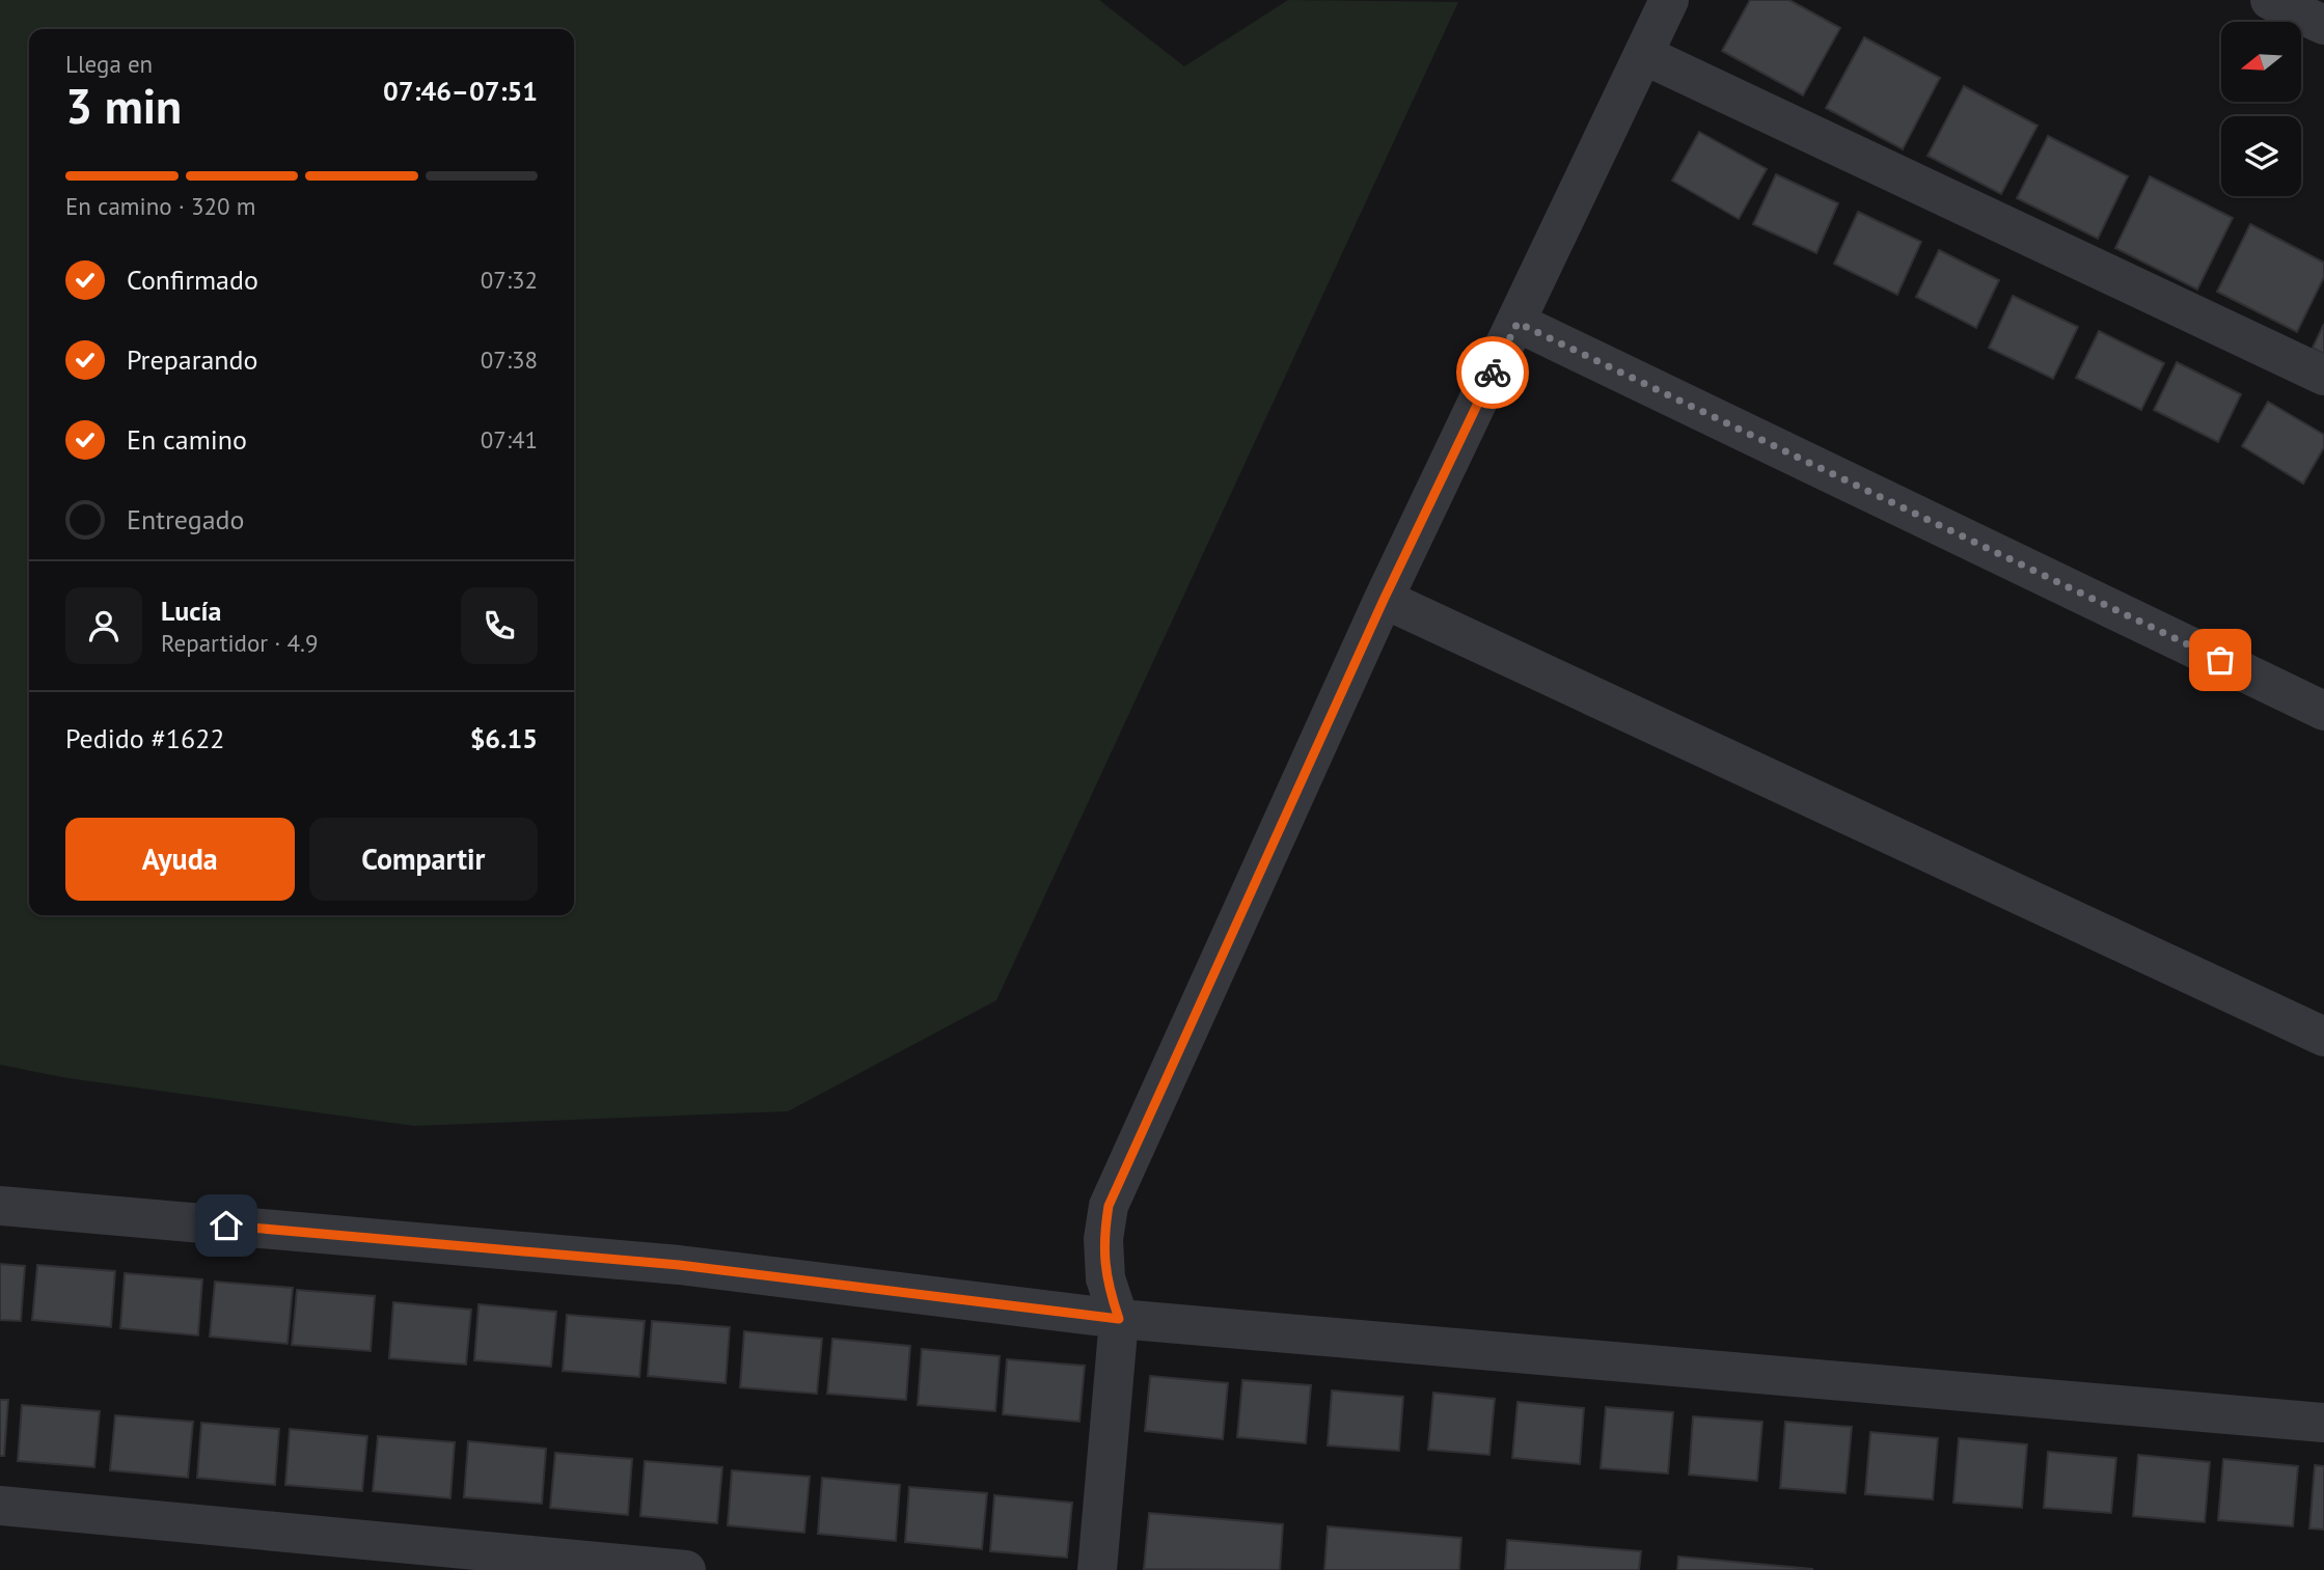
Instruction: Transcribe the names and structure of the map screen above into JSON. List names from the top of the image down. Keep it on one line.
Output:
{"north":"left","page":{"heading":["3 min","Llega en","07:46–07:51"],"panel":["Lucía","Repartidor · 4.9","Pedido #1622","$6.15"],"bar":"En camino · 320 m","list":[["Confirmado","07:32"],["Preparando","07:38"],["En camino","07:41"],"Entregado"],"buttons":["Ayuda","Compartir"]}}
